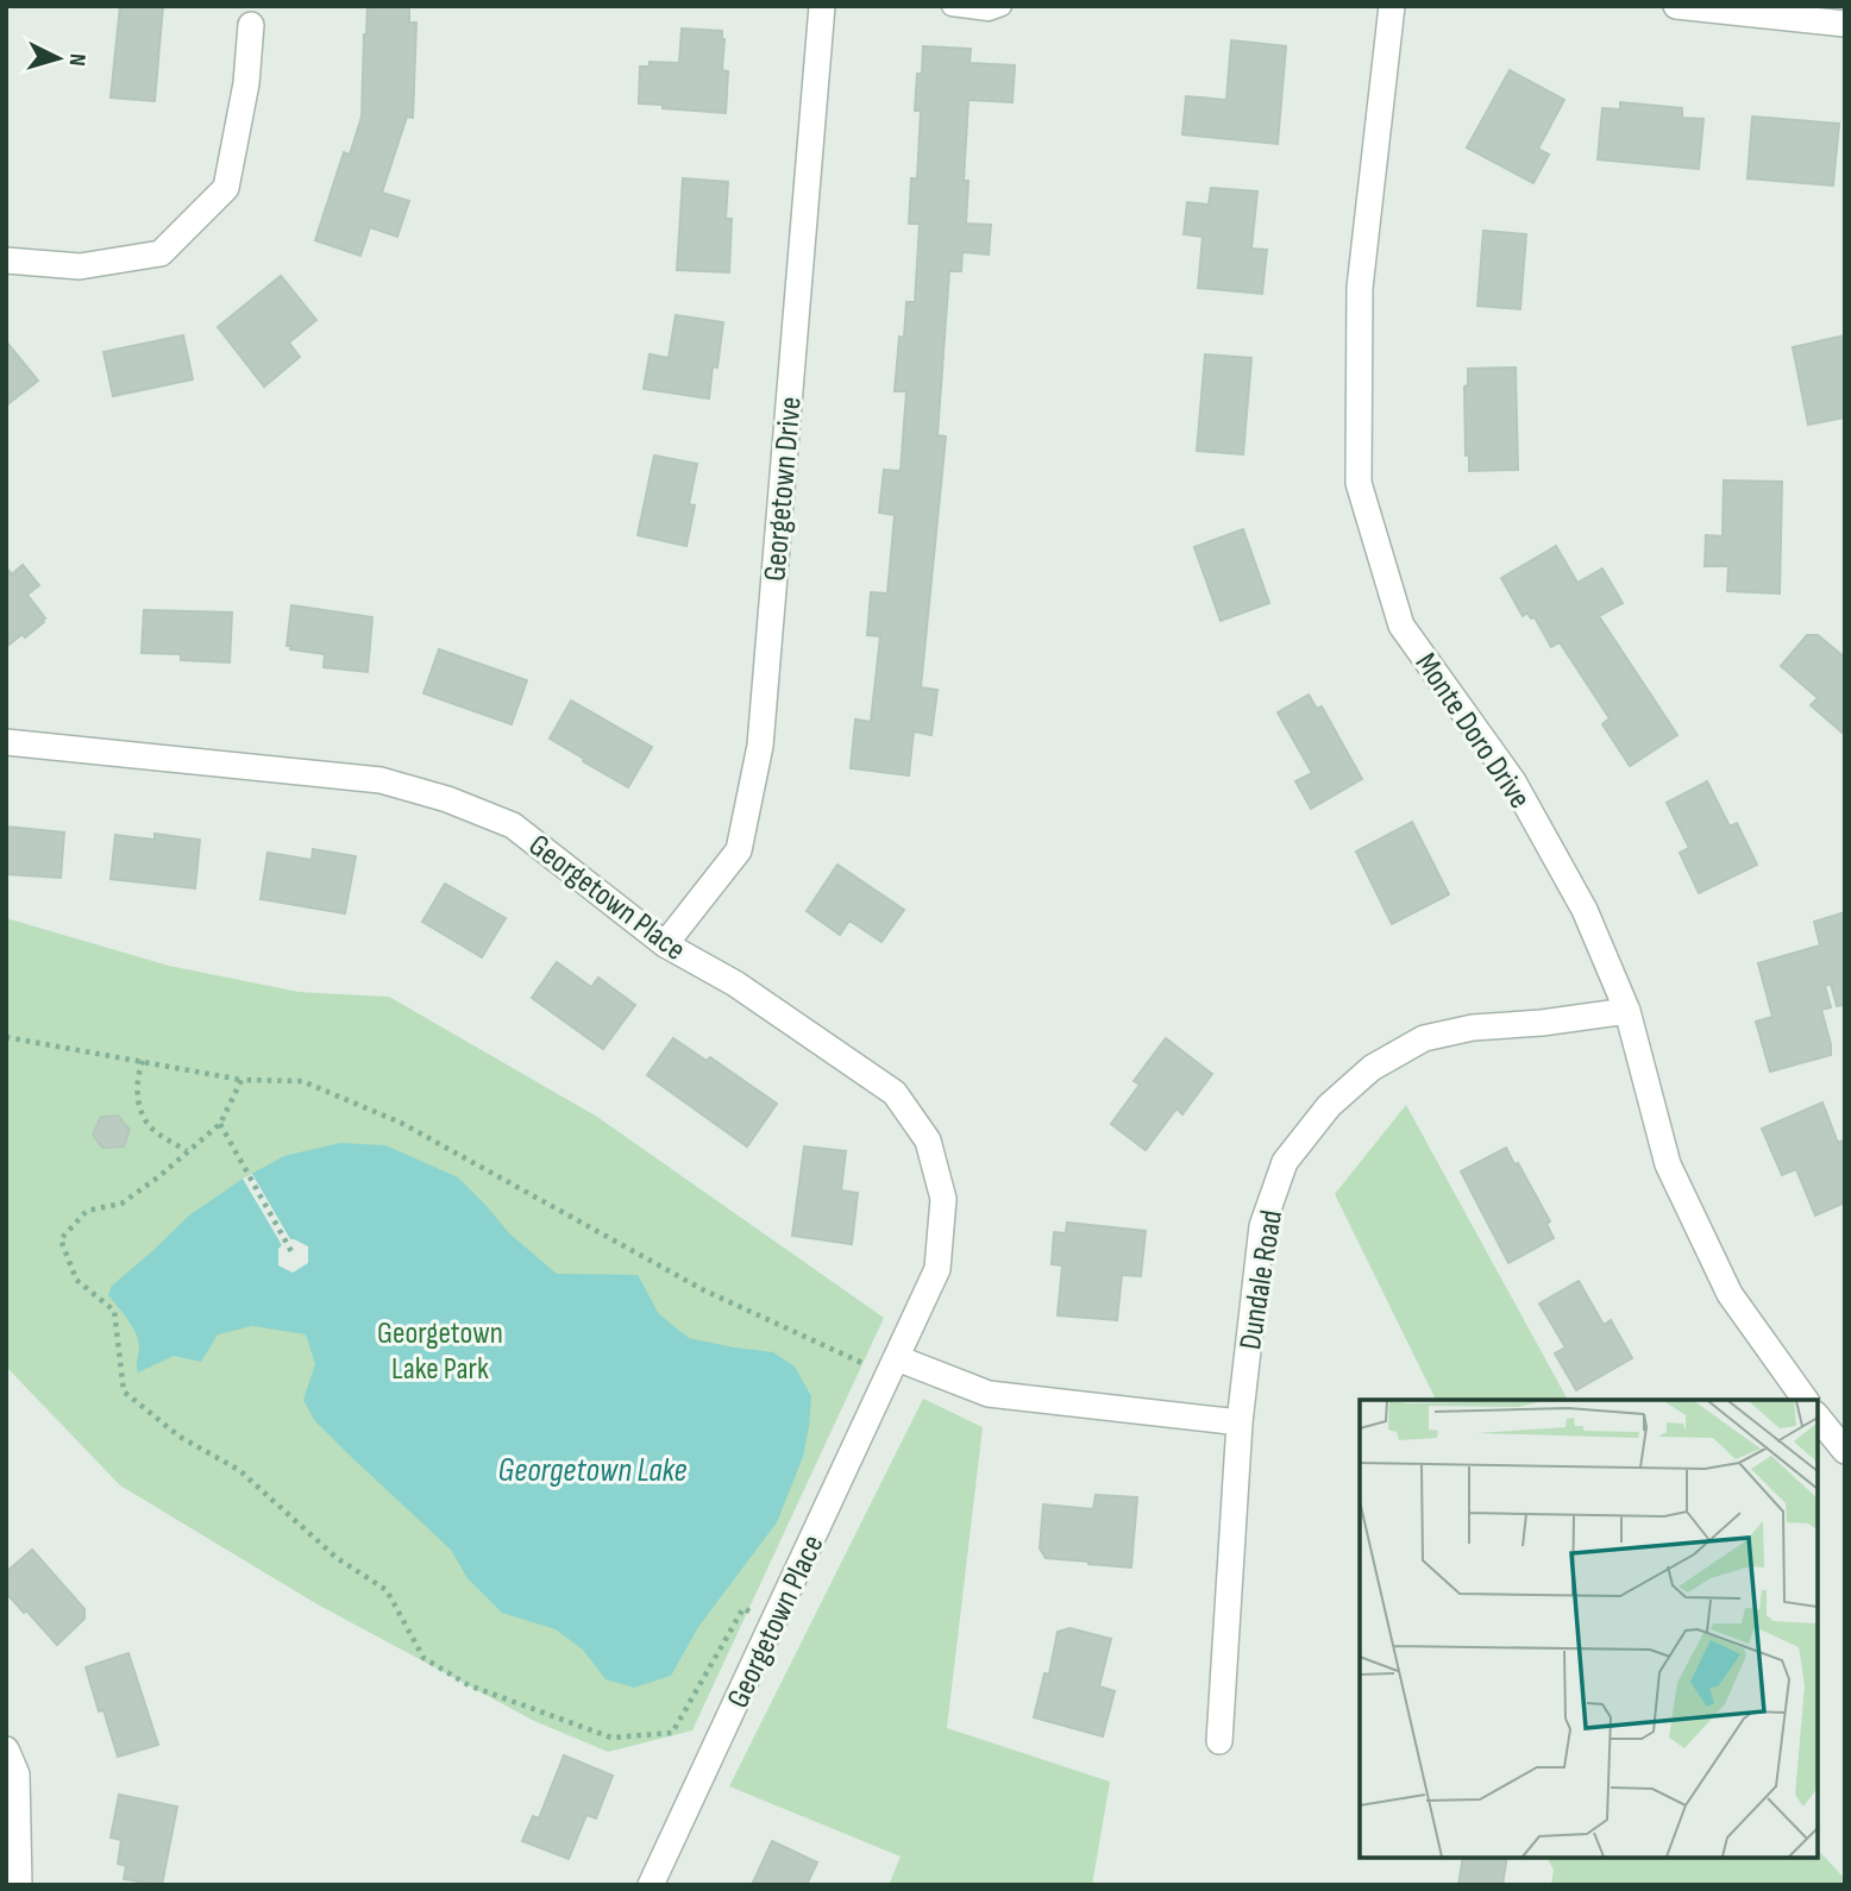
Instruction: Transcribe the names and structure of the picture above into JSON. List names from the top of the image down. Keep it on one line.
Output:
{"streets":{"street":["Georgetown Drive","Monte Doro Drive","Georgetown Place","Dundale Road"]},"crossings":[["Georgetown Drive","Georgetown Place"],["Monte Doro Drive","Dundale Road"]],"water":["Georgetown Lake"],"parks":["Georgetown Lake Park"],"north":"right"}
